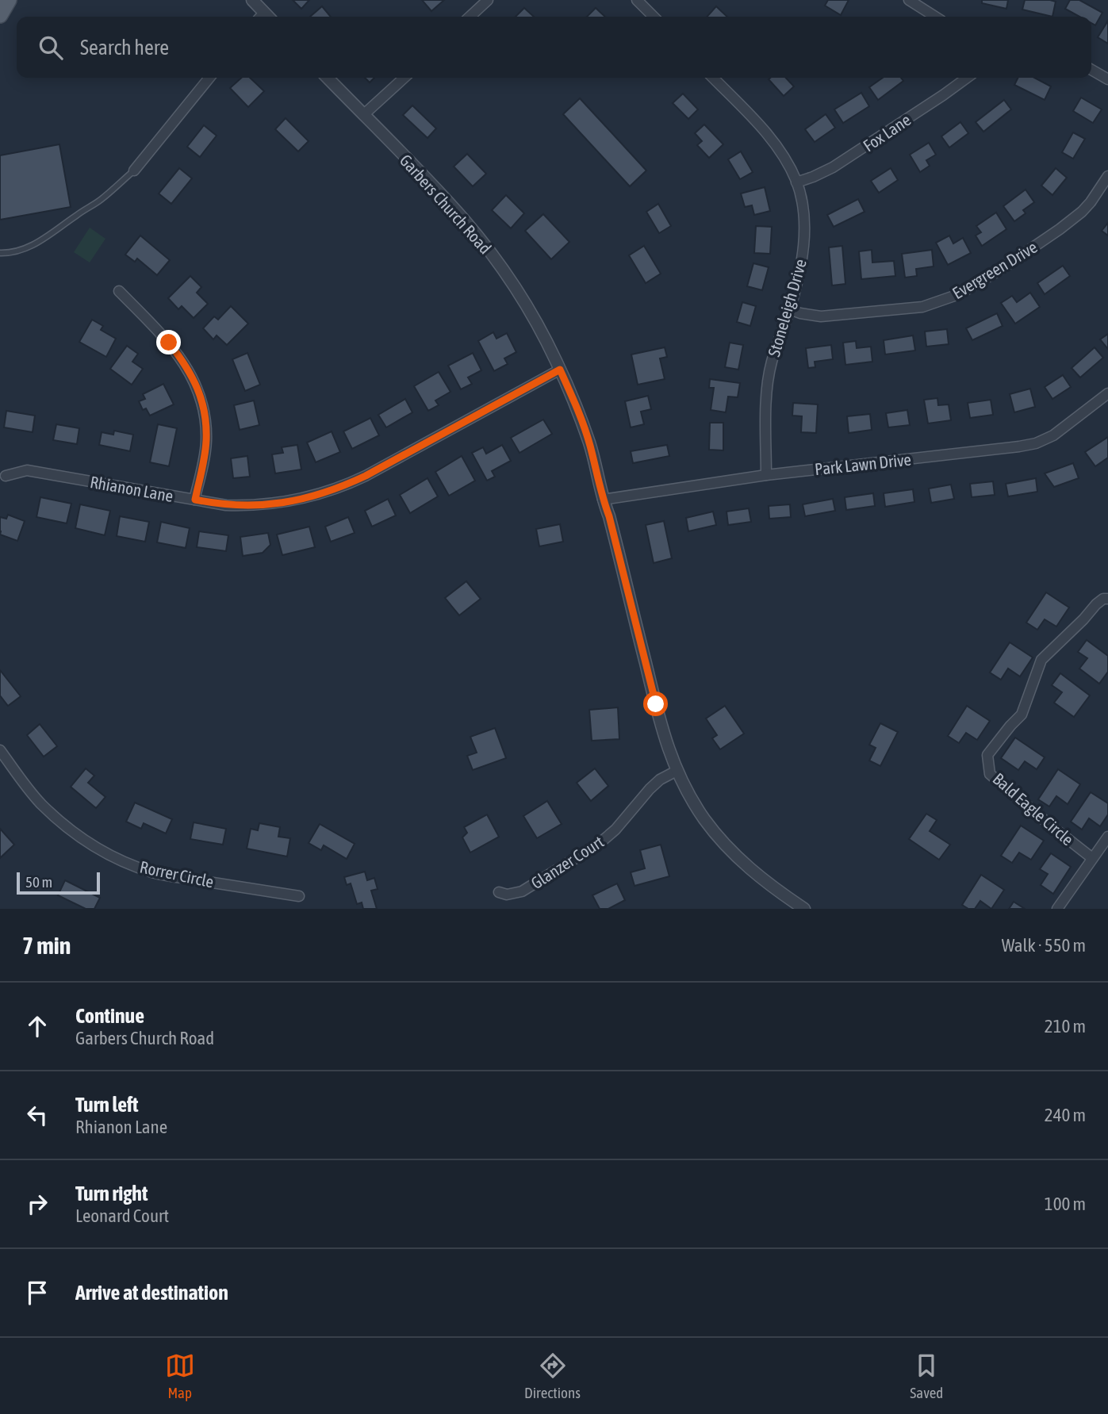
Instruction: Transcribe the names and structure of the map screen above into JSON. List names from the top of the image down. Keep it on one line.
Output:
{"streets":{"street":["Fox Lane","Garbers Church Road","Evergreen Drive","Stoneleigh Drive","Park Lawn Drive","Rhianon Lane","Bald Eagle Circle","Glanzer Court","Rorrer Circle"]},"crossings":[["Fox Lane","Stoneleigh Drive"],["Garbers Church Road","Park Lawn Drive"],["Garbers Church Road","Rhianon Lane"],["Garbers Church Road","Glanzer Court"],["Evergreen Drive","Stoneleigh Drive"],["Stoneleigh Drive","Park Lawn Drive"]],"scale_bar":"50 m","page":{"search":"Search here","scale":"50 m","heading":["7 min","Walk · 550 m"],"list":[["Continue","Garbers Church Road","210 m"],["Turn left","Rhianon Lane","240 m"],["Turn right","Leonard Court","100 m"],"Arrive at destination"],"nav":["Map","Directions","Saved"]}}
